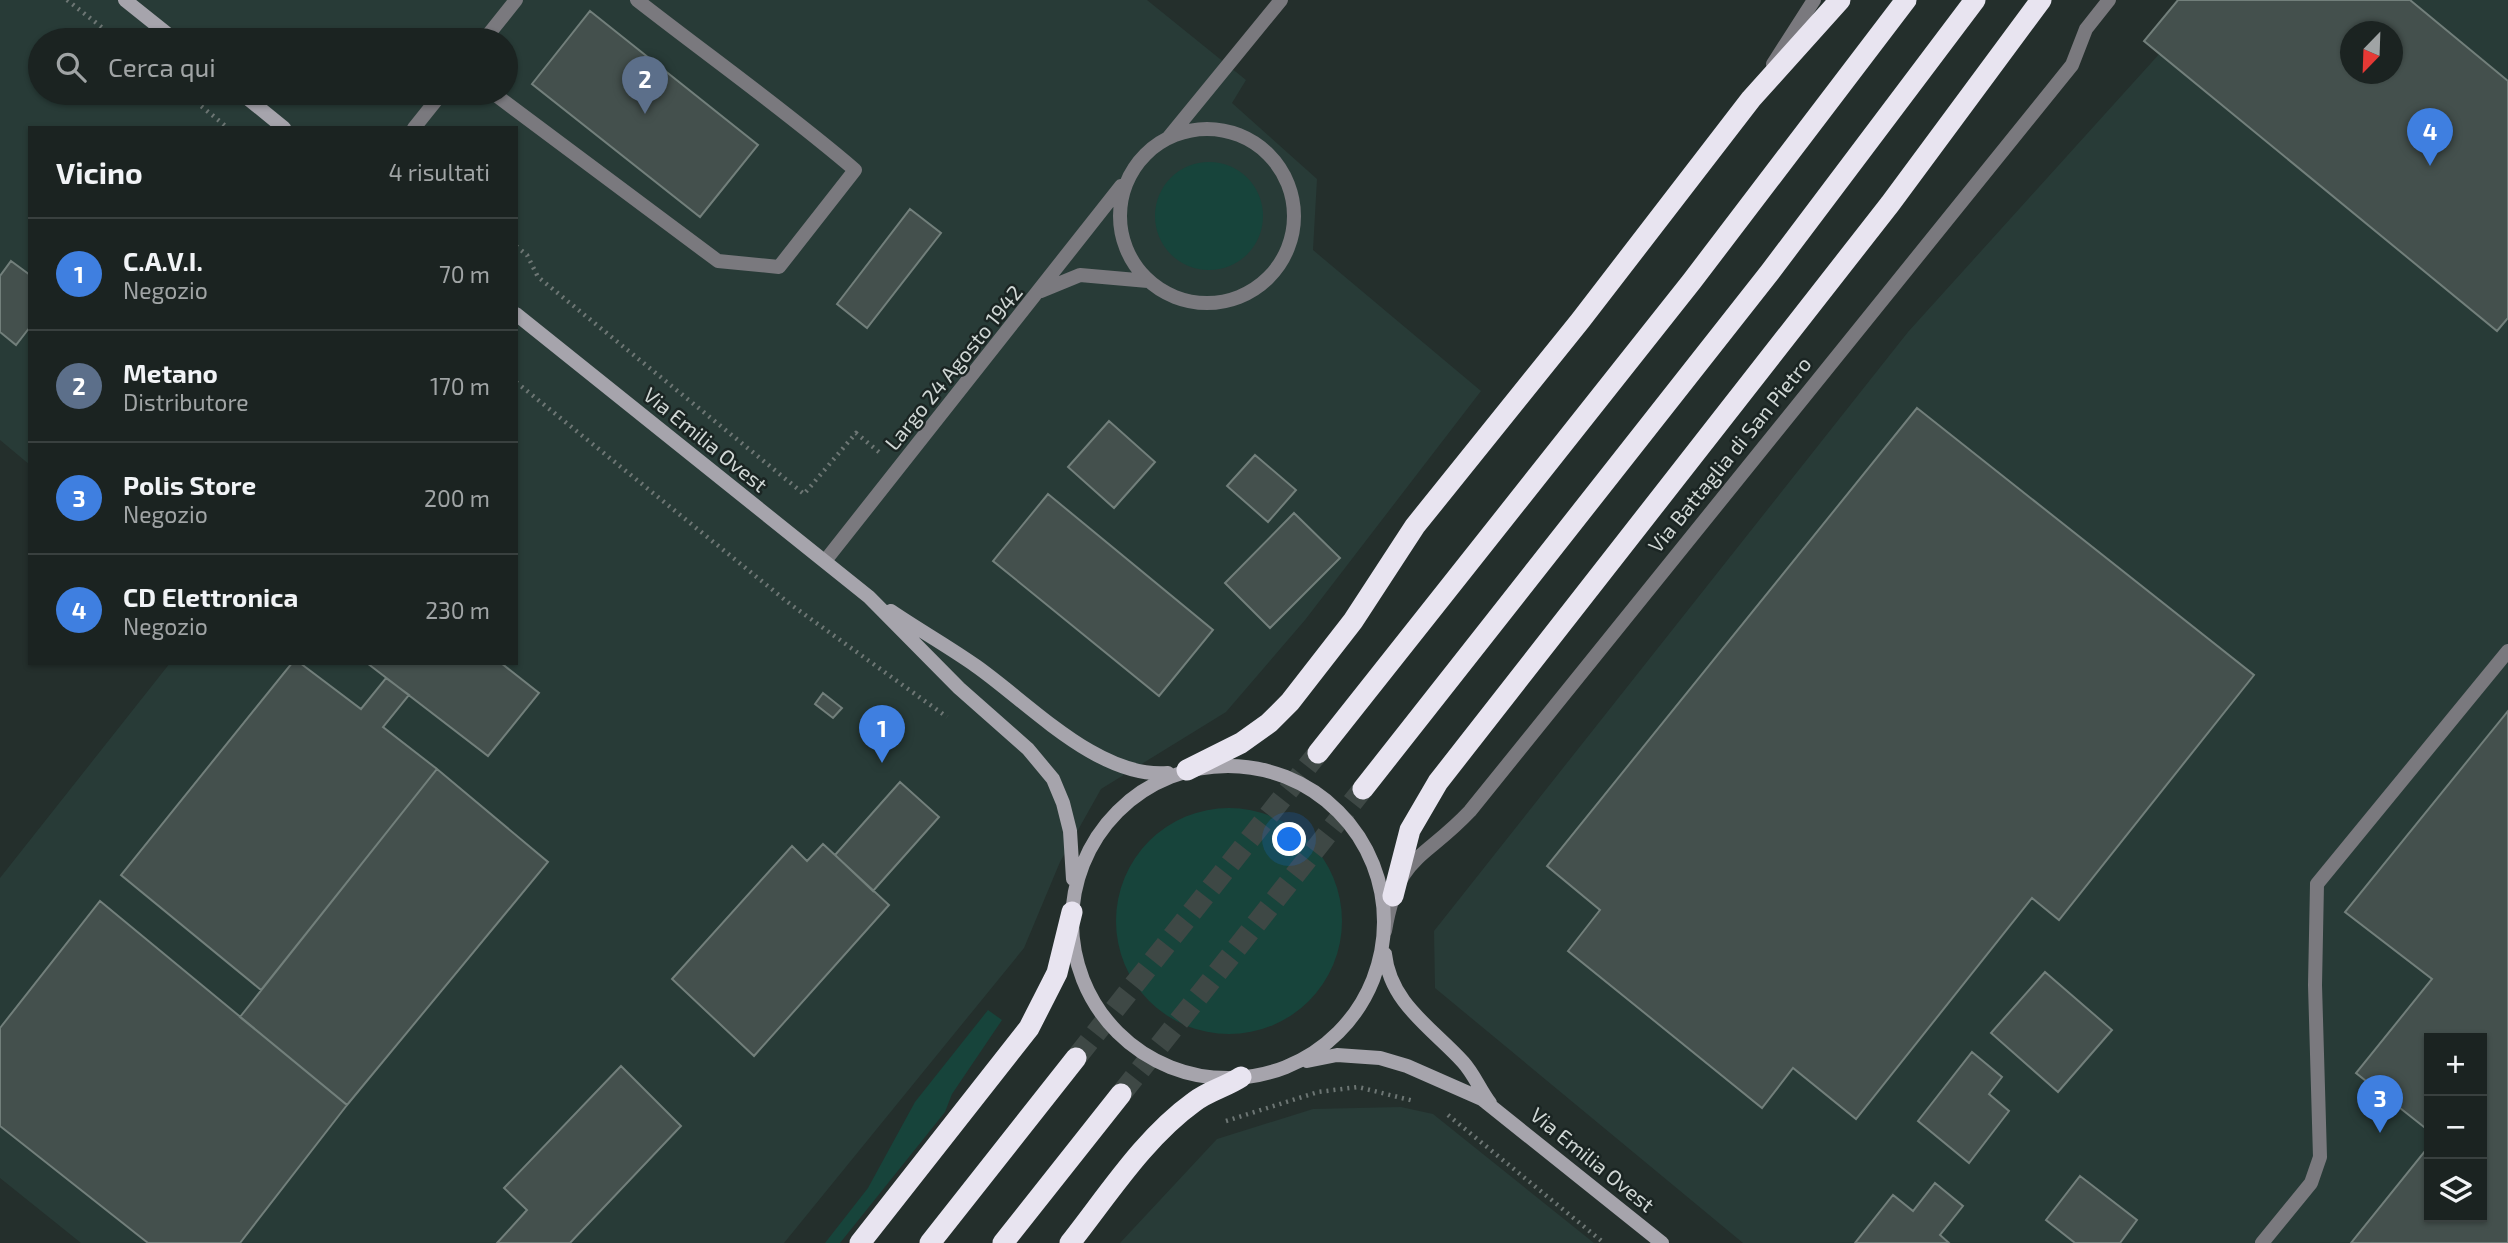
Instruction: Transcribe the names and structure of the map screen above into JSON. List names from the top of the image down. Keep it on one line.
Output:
{"streets":{"main road":["Via Emilia Ovest"],"street":["Largo 24 Agosto 1942","Via Battaglia di San Pietro"]},"crossings":[["Largo 24 Agosto 1942","Via Emilia Ovest"],["Via Emilia Ovest","Via Battaglia di San Pietro"]],"north":"bottom left","page":{"search":"Cerca qui","pins":["2","4","1","3"],"heading":["Vicino","4 risultati"],"list":[{"mark":"1","name":"C.A.V.I.","note":"Negozio","value":"70 m"},{"mark":"2","name":"Metano","note":"Distributore","value":"170 m"},{"mark":"3","name":"Polis Store","note":"Negozio","value":"200 m"},{"mark":"4","name":"CD Elettronica","note":"Negozio","value":"230 m"}],"map_buttons":["+","−"]}}
